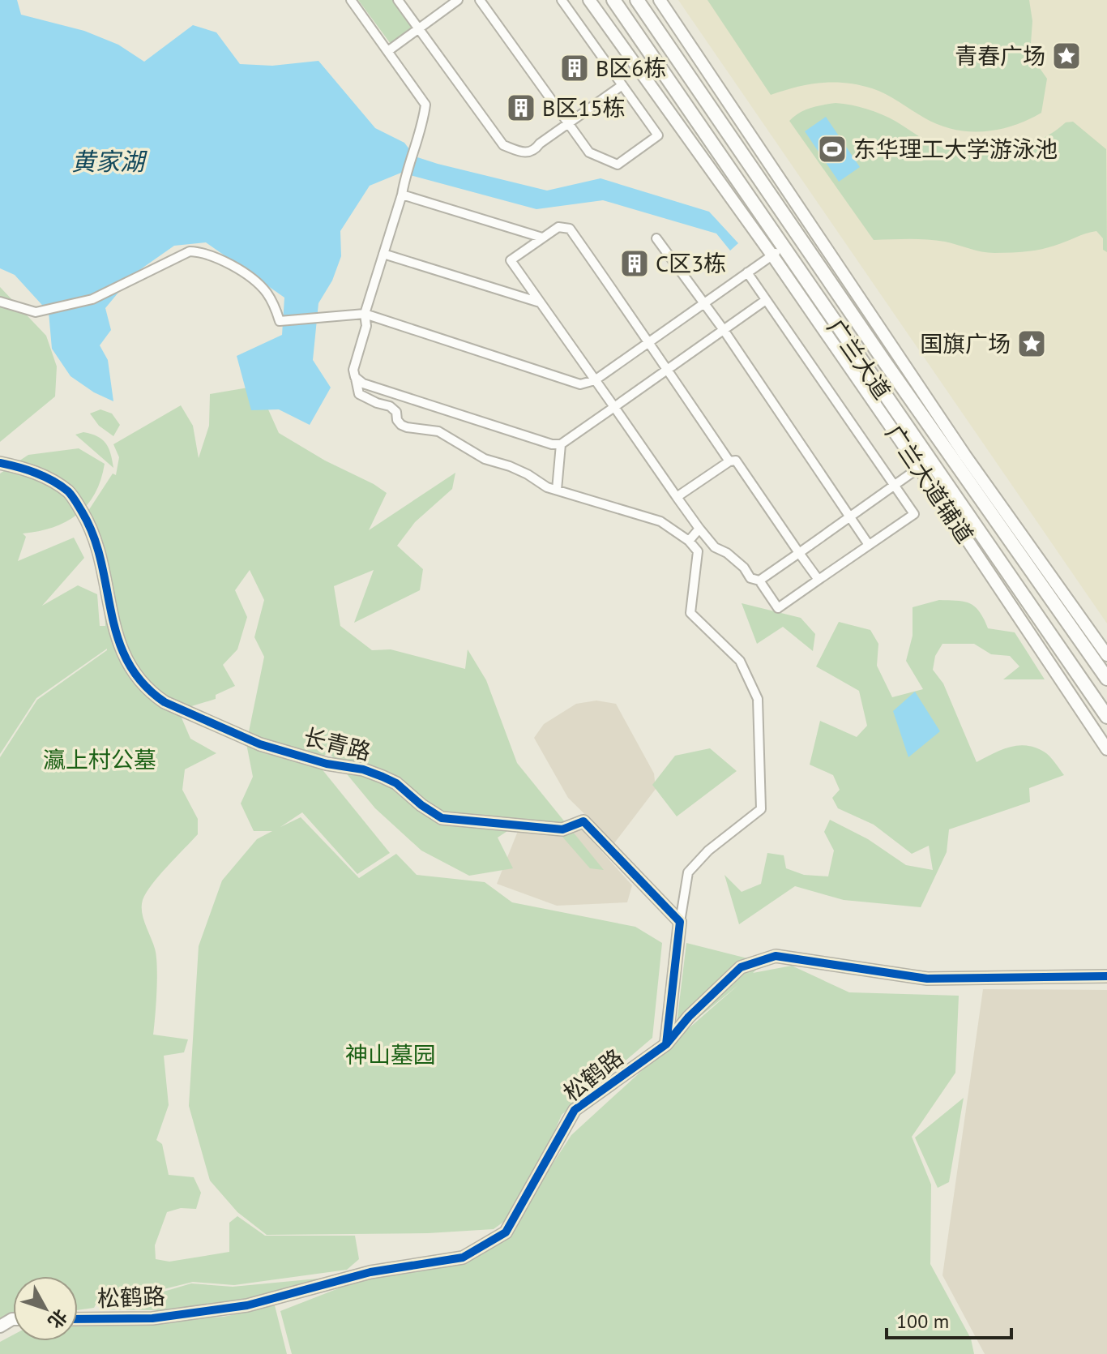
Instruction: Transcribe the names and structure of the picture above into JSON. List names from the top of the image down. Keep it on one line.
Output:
{"streets":{"main road":["广兰大道"],"street":["广兰大道辅道","长青路","松鹤路"]},"crossings":[["广兰大道","广兰大道辅道"]],"water":["黄家湖"],"parks":["瀛上村公墓","神山墓园"],"places":{"place":["青春广场","国旗广场"],"building":["B区6栋","B区15栋","C区3栋"],"sports":["东华理工大学游泳池"]},"scale_bar":"100 m","north":"bottom right"}
